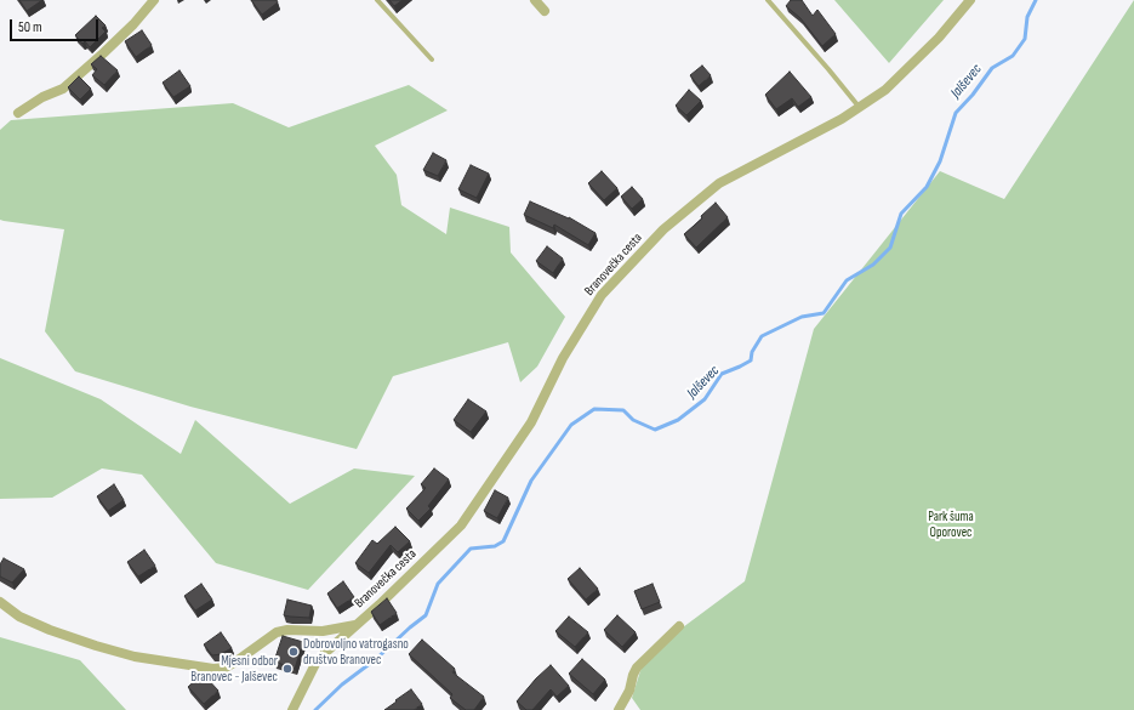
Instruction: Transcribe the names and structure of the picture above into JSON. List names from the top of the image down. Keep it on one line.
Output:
{"streets":{"street":["Branovečka cesta"]},"water":["Jalševec"],"parks":["Park šuma Oporovec"],"places":["Dobrovoljno vatrogasno društvo Branovec","Mjesni odbor Branovec - Jalševec"],"scale_bar":"50 m"}
